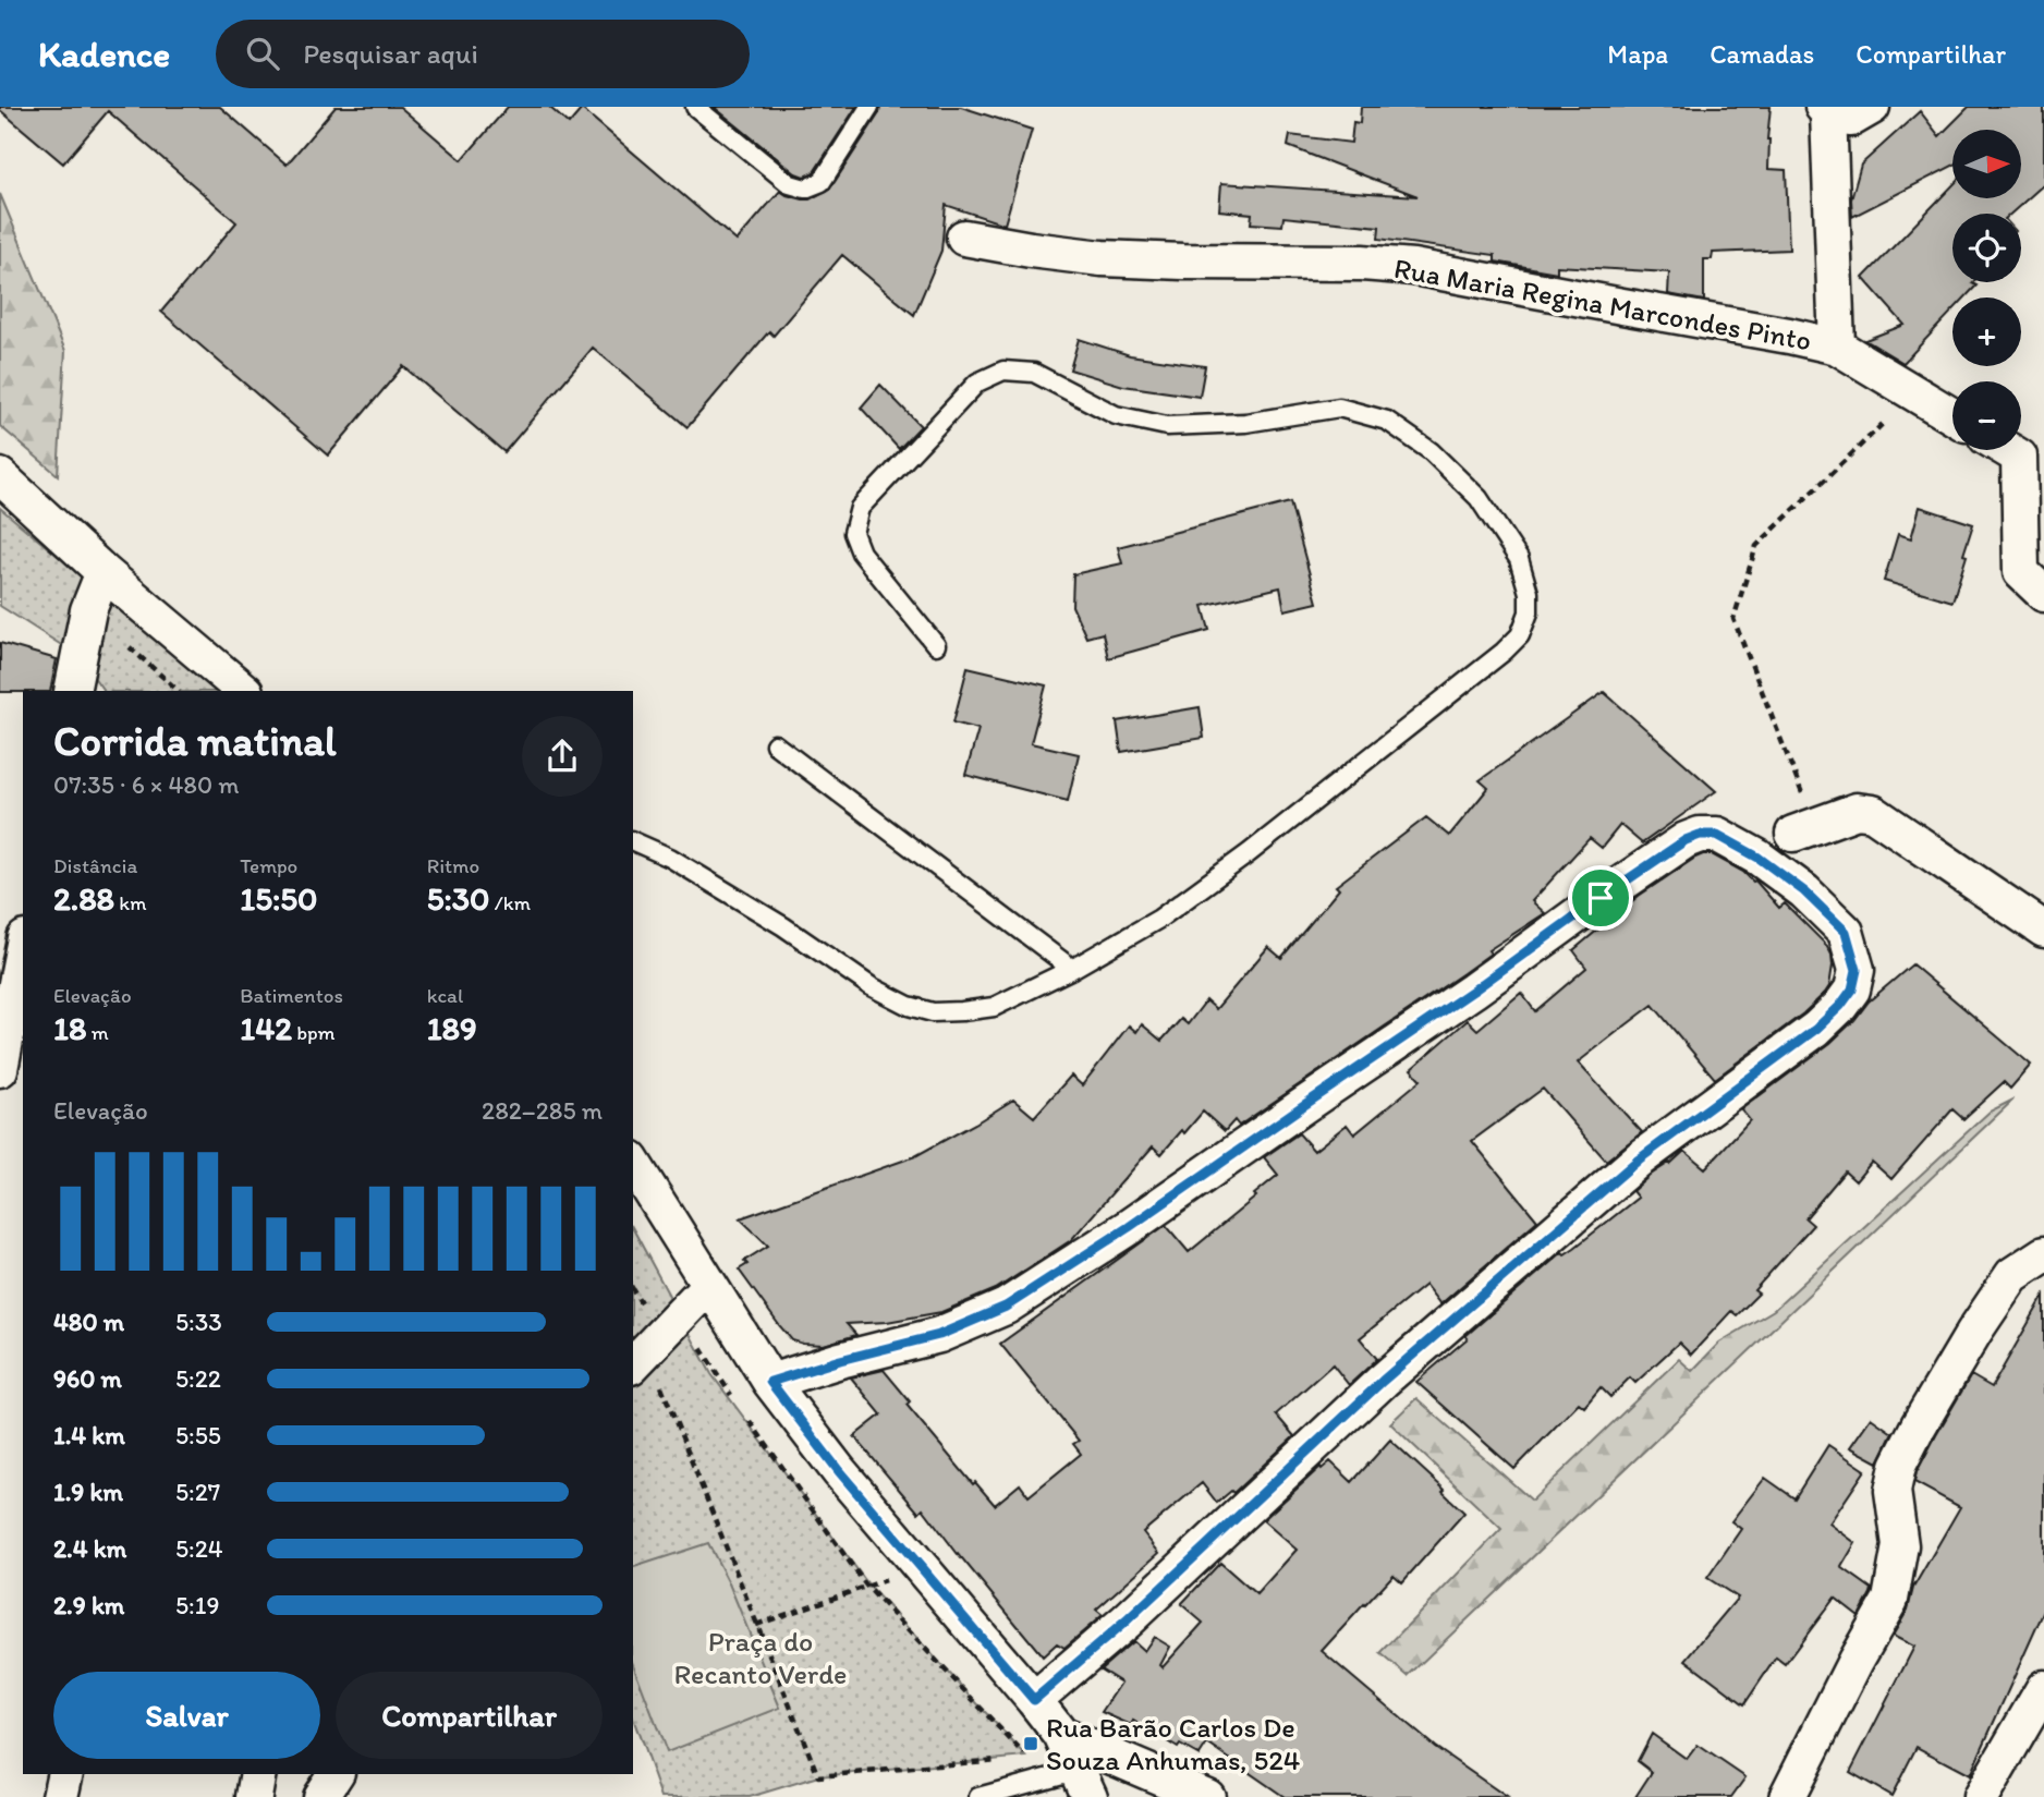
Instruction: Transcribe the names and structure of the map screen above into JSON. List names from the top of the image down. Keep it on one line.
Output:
{"streets":{"street":["Rua Maria Regina Marcondes Pinto"]},"parks":["Praça do Recanto Verde"],"places":{"transit":["Rua Barão Carlos De Souza Anhumas, 524"]},"north":"right","page":{"header":"Kadence","search":"Pesquisar aqui","nav":["Mapa","Camadas","Compartilhar"],"map_buttons":["+","−"],"heading":["Corrida matinal","07:35 · 6 × 480 m"],"stats":[["Distância","2.88 km"],["Tempo","15:50"],["Ritmo","5:30 /km"],["Elevação","18 m"],["Batimentos","142 bpm"],["kcal","189"]],"chart":["Elevação","282–285 m"],"list":[{"name":"480 m","note":"5:33"},{"name":"960 m","note":"5:22"},{"name":"1.4 km","note":"5:55"},{"name":"1.9 km","note":"5:27"},{"name":"2.4 km","note":"5:24"},{"name":"2.9 km","note":"5:19"}],"buttons":["Salvar","Compartilhar"]}}
